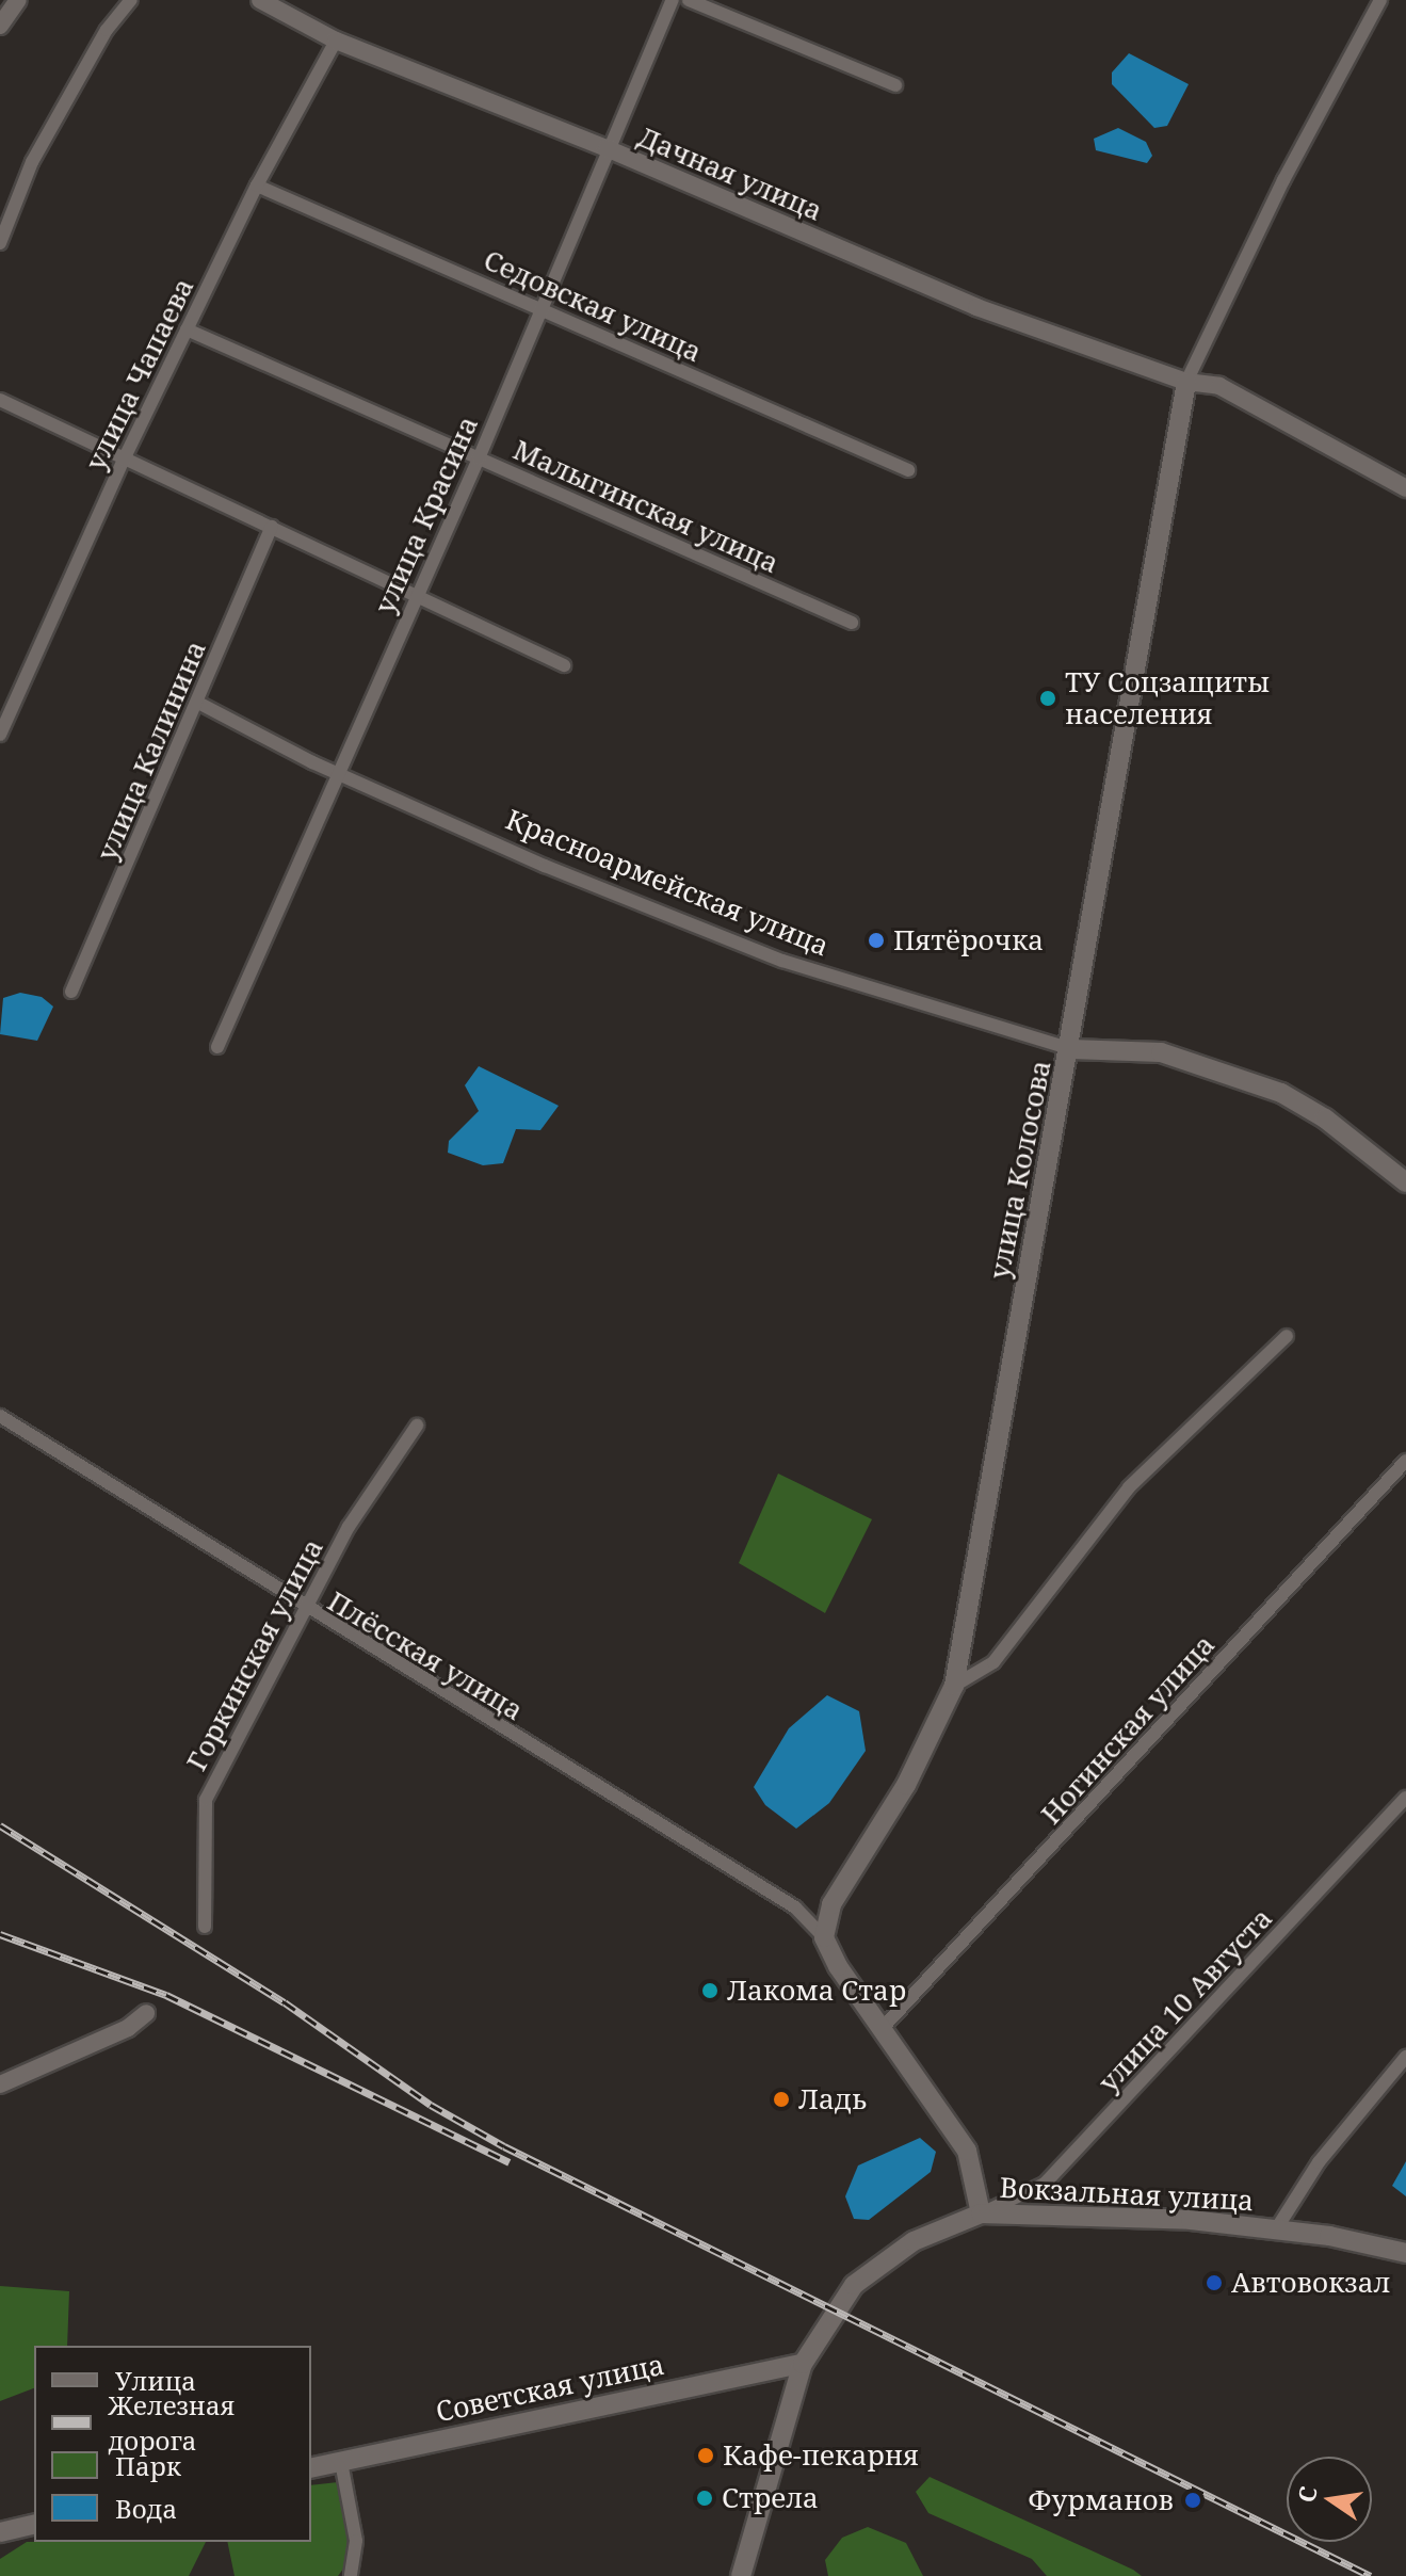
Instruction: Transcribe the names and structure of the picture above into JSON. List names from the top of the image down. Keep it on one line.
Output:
{"streets":{"main road":["Красноармейская улица","улица Колосова","Вокзальная улица","Советская улица"],"street":["Дачная улица","Седовская улица","улица Чапаева","Малыгинская улица","улица Красина","улица Калинина","Горкинская улица","Плёсская улица","Ногинская улица","улица 10 Августа"]},"crossings":[["Дачная улица","улица Чапаева"],["Дачная улица","улица Красина"],["Дачная улица","улица Колосова"],["Седовская улица","улица Чапаева"],["Седовская улица","улица Красина"],["улица Чапаева","Малыгинская улица"],["Малыгинская улица","улица Красина"],["улица Красина","Красноармейская улица"],["улица Калинина","Красноармейская улица"],["Красноармейская улица","улица Колосова"],["улица Колосова","Плёсская улица"],["Горкинская улица","Плёсская улица"],["улица 10 Августа","Вокзальная улица"],["Вокзальная улица","Советская улица"]],"places":["ТУ Соцзащиты населения","Пятёрочка","Лакома Стар","Ладь","Автовокзал","Кафе-пекарня","Стрела","Фурманов"],"legend":["Улица","Железная дорога","Парк","Вода"],"north":"left"}
